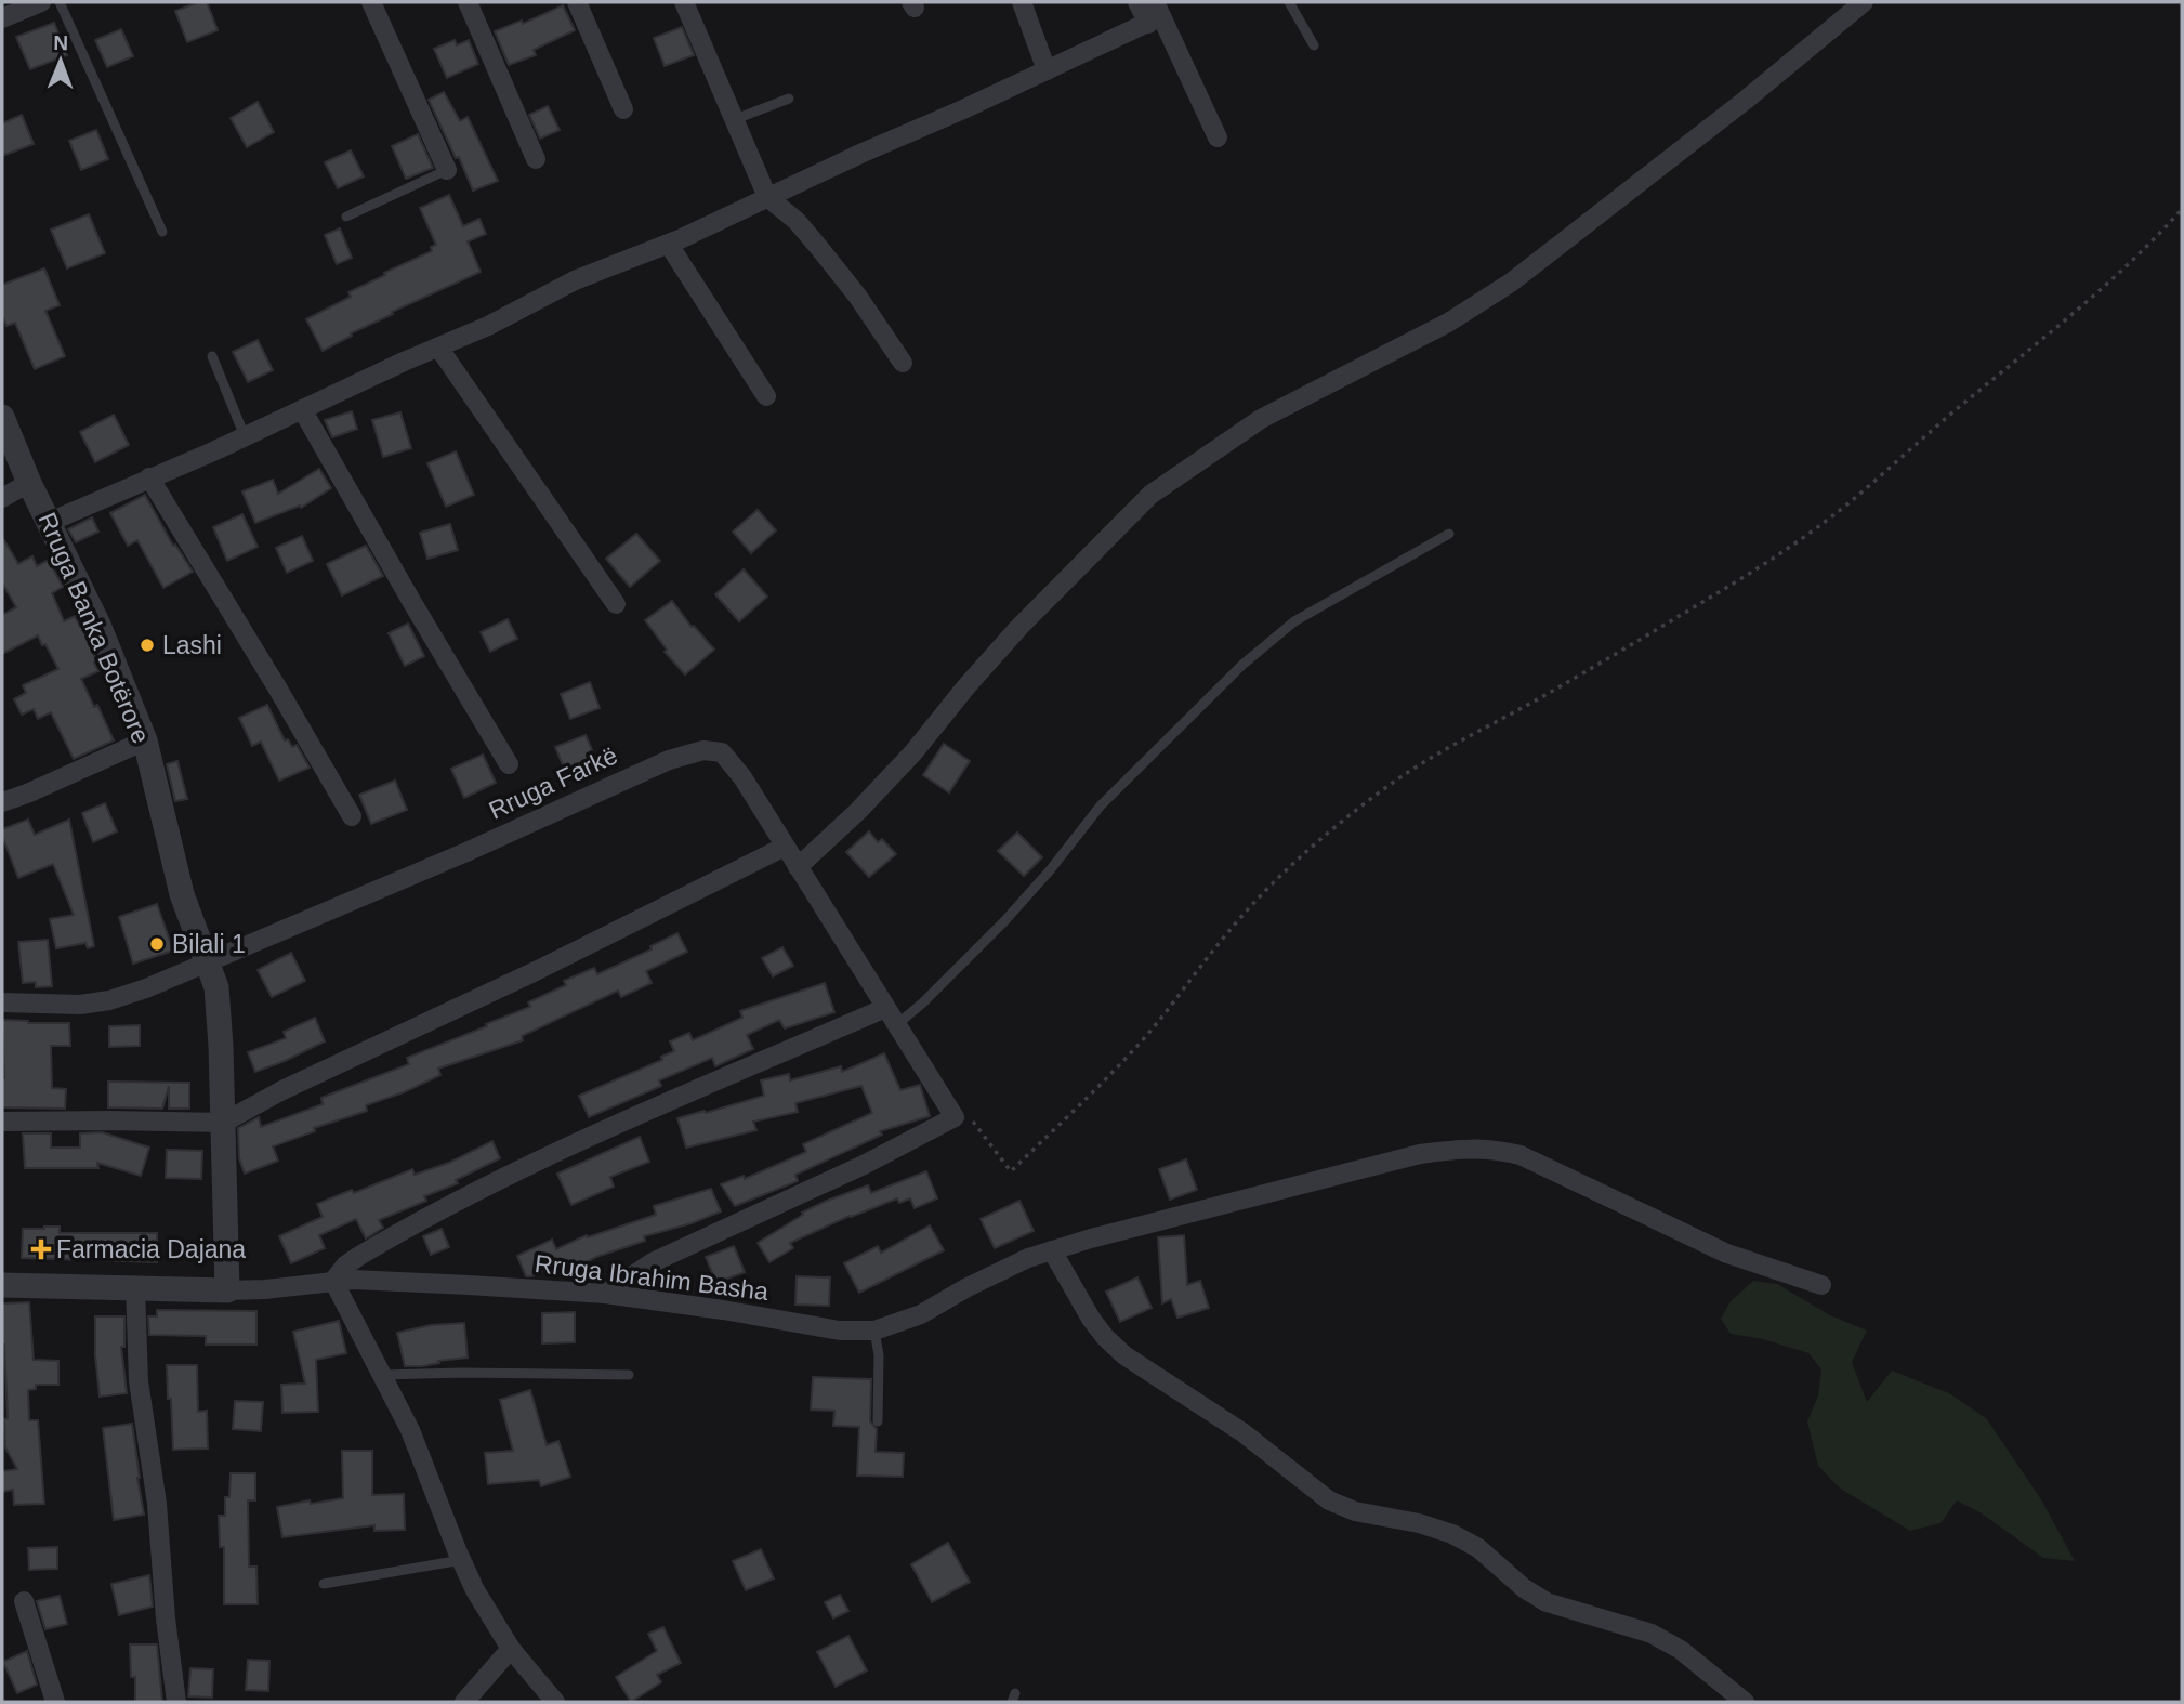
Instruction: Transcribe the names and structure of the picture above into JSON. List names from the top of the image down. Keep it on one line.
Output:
{"streets":{"street":["Rruga Banka Botërore","Rruga Farkë","Rruga Ibrahim Basha"]},"crossings":[["Rruga Banka Botërore","Rruga Farkë"],["Rruga Banka Botërore","Rruga Ibrahim Basha"]],"places":{"other":["Lashi","Bilali 1"],"health":["Farmacia Dajana"]},"north":"top"}
